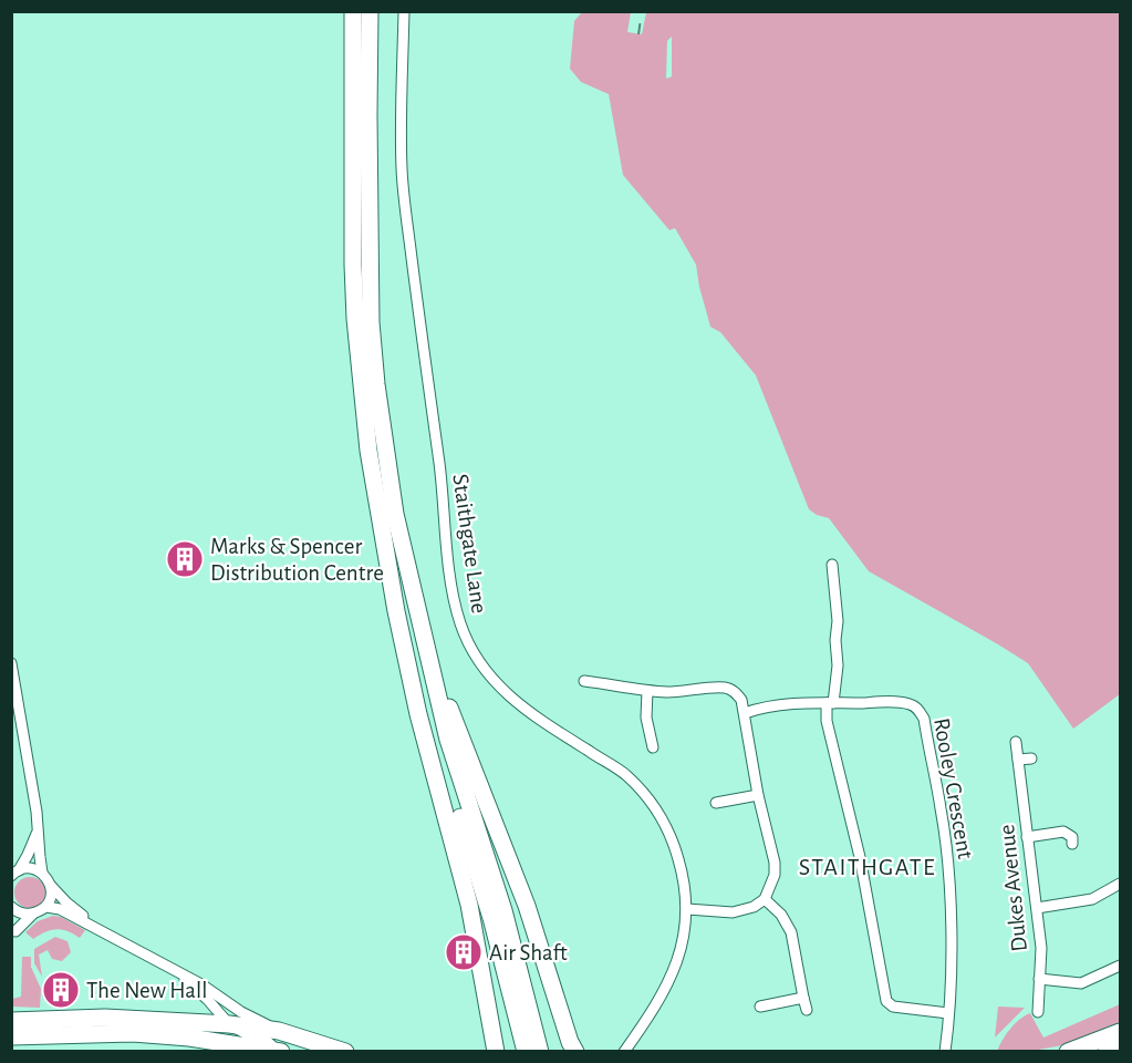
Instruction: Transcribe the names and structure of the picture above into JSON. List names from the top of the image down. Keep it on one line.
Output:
{"streets":{"street":["Staithgate Lane","Rooley Crescent","Dukes Avenue"]},"districts":["STAITHGATE"],"places":{"building":["Marks & Spencer Distribution Centre","Air Shaft","The New Hall"]}}
